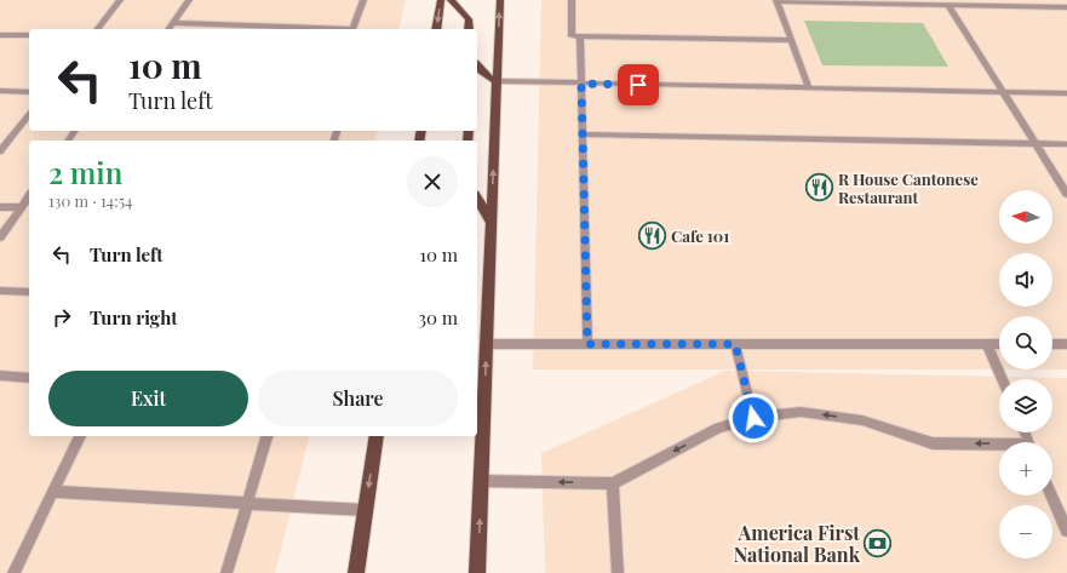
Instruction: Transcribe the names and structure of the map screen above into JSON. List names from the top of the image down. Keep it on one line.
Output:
{"places":{"restaurant":["R House Cantonese Restaurant","Cafe 101"],"bank":["America First National Bank"]},"north":"left","page":{"turn":["10 m","Turn left"],"heading":["2 min","130 m · 14:54"],"map_buttons":["+","−"],"list":[{"name":"Turn left","value":"10 m"},{"name":"Turn right","value":"30 m"}],"buttons":["Exit","Share"]}}
